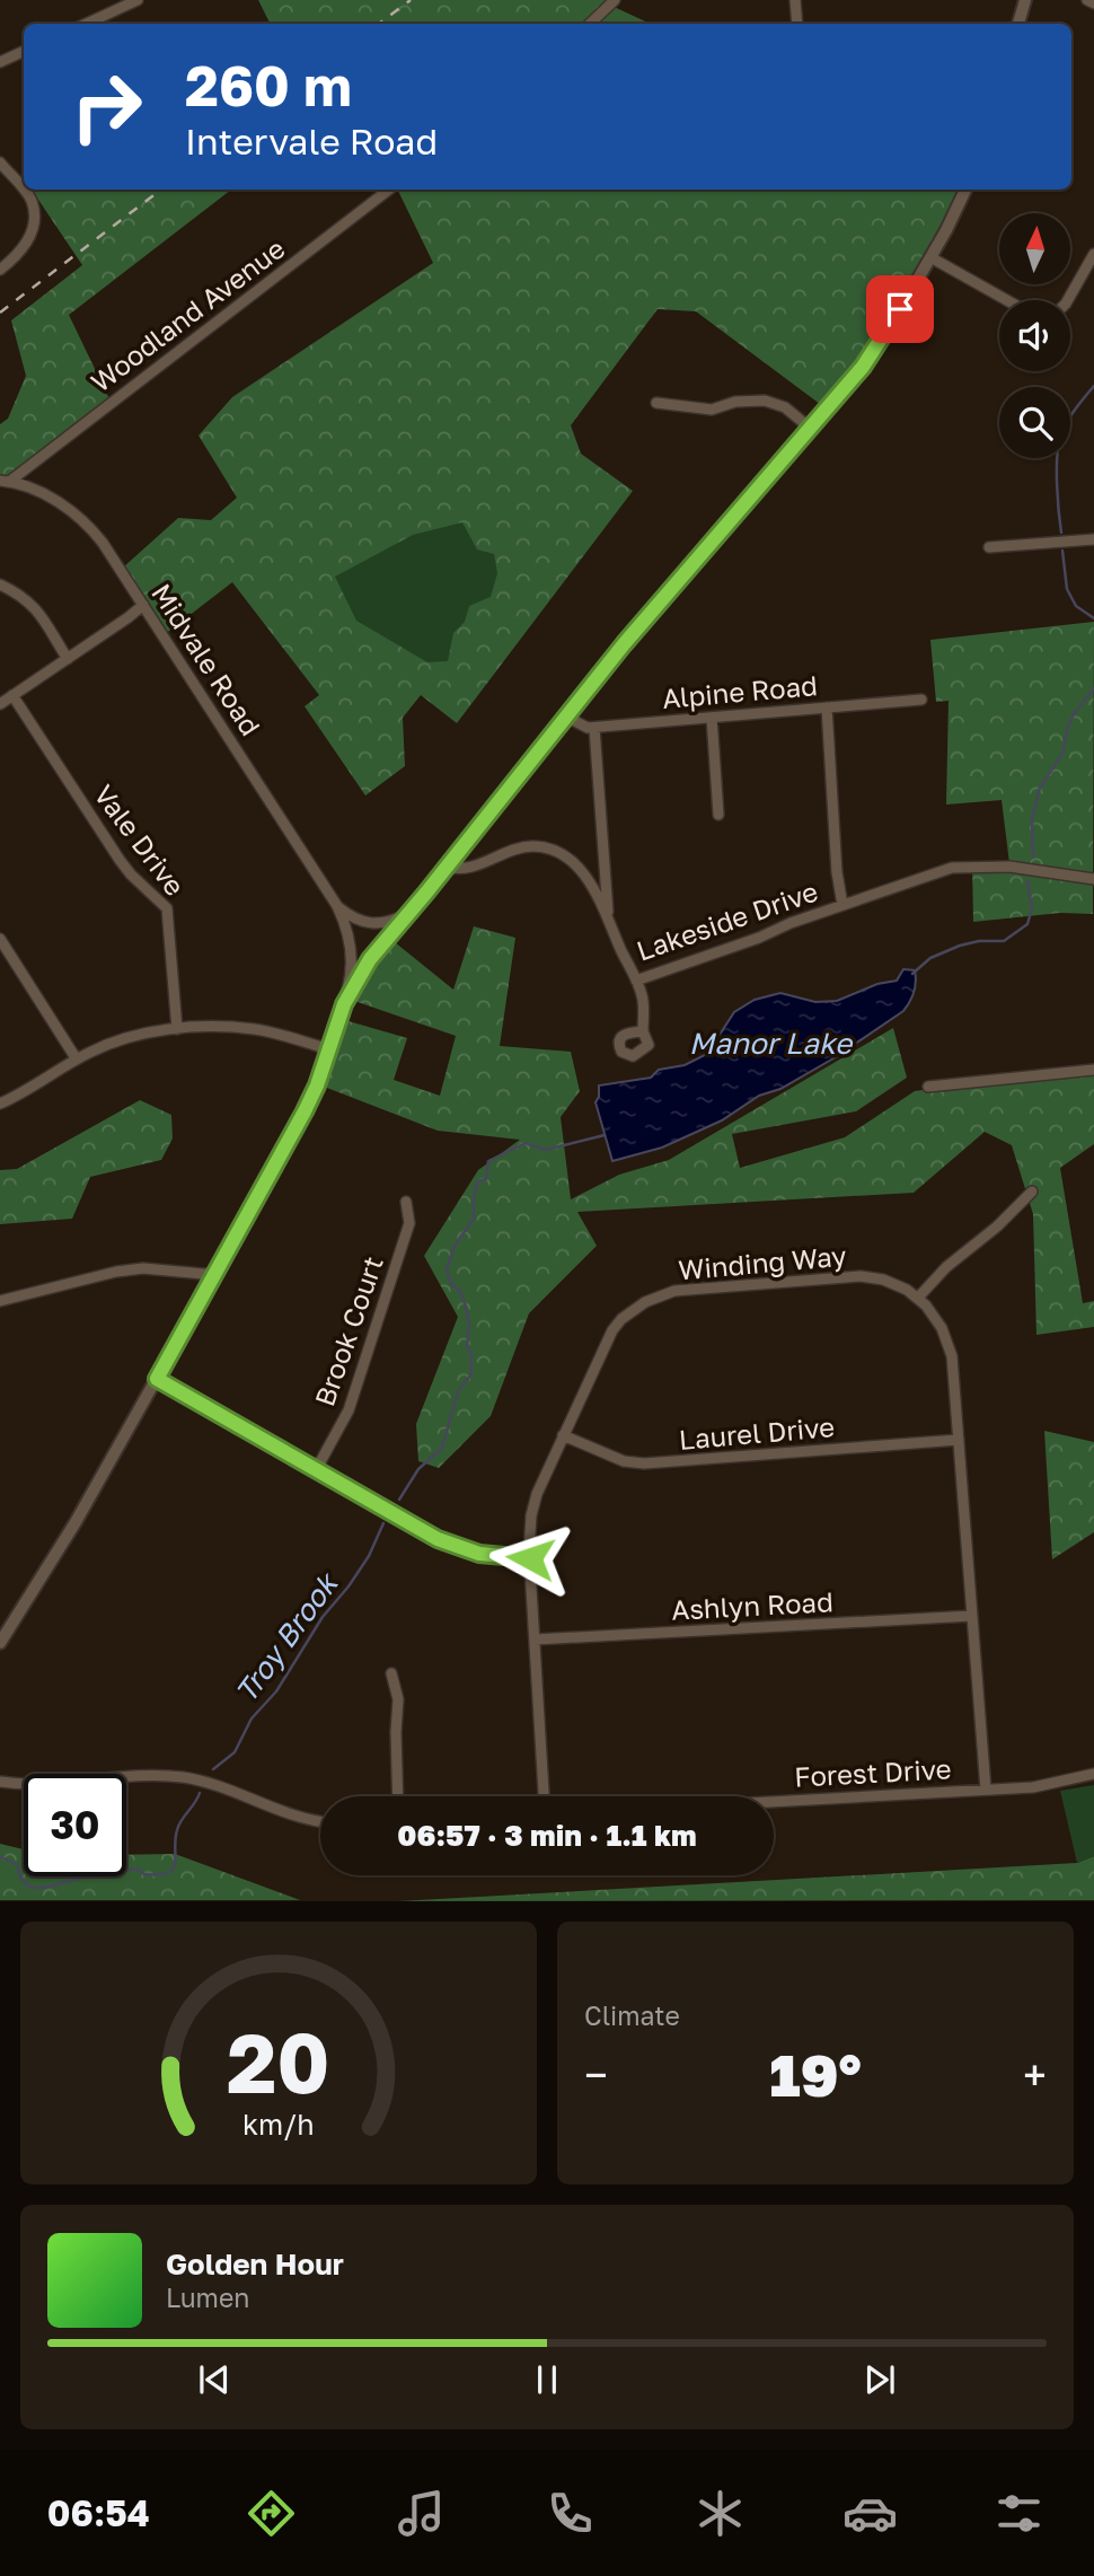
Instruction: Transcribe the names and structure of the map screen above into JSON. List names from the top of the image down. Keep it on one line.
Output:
{"streets":{"street":["Woodland Avenue","Midvale Road","Alpine Road","Vale Drive","Lakeside Drive","Winding Way","Brook Court","Laurel Drive","Ashlyn Road","Forest Drive"]},"crossings":[["Woodland Avenue","Midvale Road"],["Winding Way","Laurel Drive"],["Winding Way","Ashlyn Road"],["Winding Way","Forest Drive"]],"water":["Manor Lake","Troy Brook"],"north":"top","page":{"turn":["260 m","Intervale Road"],"limit":"30","trip":"06:57 · 3 min · 1.1 km","tile":"Climate","heat":["−","19°","+"],"song":["Golden Hour","Lumen"],"tabs":"06:54","gauge":["20","km/h"]}}
